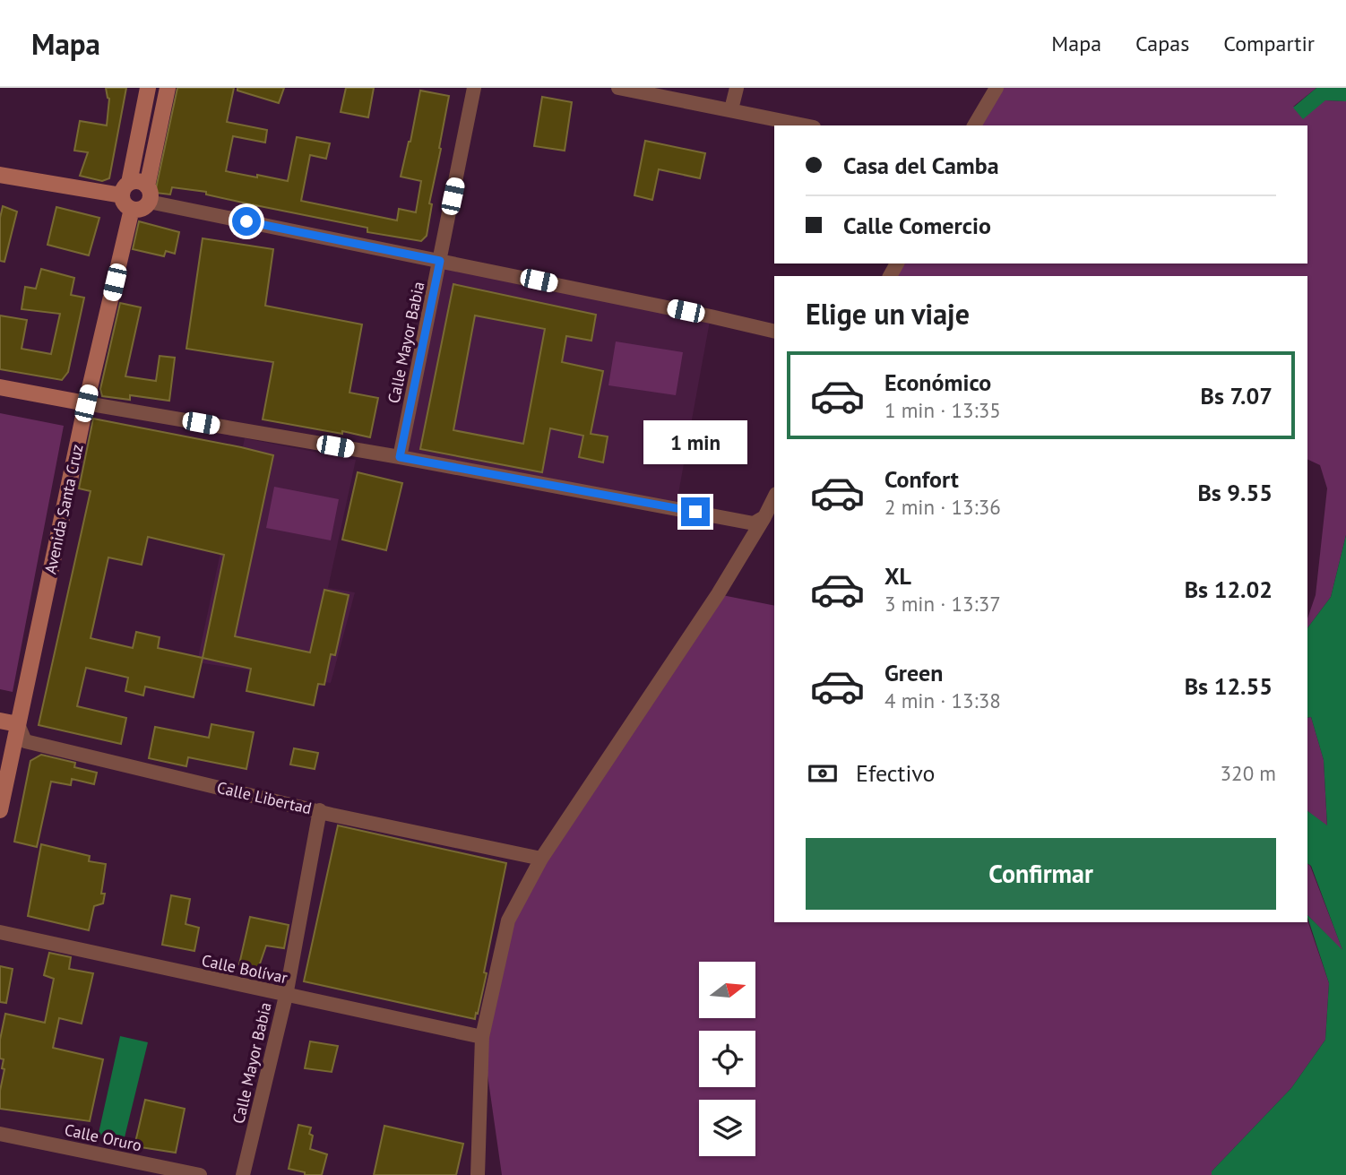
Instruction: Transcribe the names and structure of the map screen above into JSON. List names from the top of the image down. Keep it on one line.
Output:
{"streets":{"main road":["Avenida Santa Cruz"],"street":["Calle Mayor Babia","Calle Libertad","Calle Bolívar","Calle Oruro"]},"crossings":[["Calle Mayor Babia","Calle Libertad"],["Calle Mayor Babia","Calle Bolívar"],["Avenida Santa Cruz","Calle Libertad"]],"north":"right","page":{"header":"Mapa","nav":["Mapa","Capas","Compartir"],"banner":["Casa del Camba","Calle Comercio"],"heading":"Elige un viaje","list":[{"name":"Económico","note":"1 min · 13:35","value":"Bs 7.07"},{"name":"Confort","note":"2 min · 13:36","value":"Bs 9.55"},{"name":"XL","note":"3 min · 13:37","value":"Bs 12.02"},{"name":"Green","note":"4 min · 13:38","value":"Bs 12.55"}],"bubble":"1 min","pay":["Efectivo","320 m"],"buttons":"Confirmar"}}
